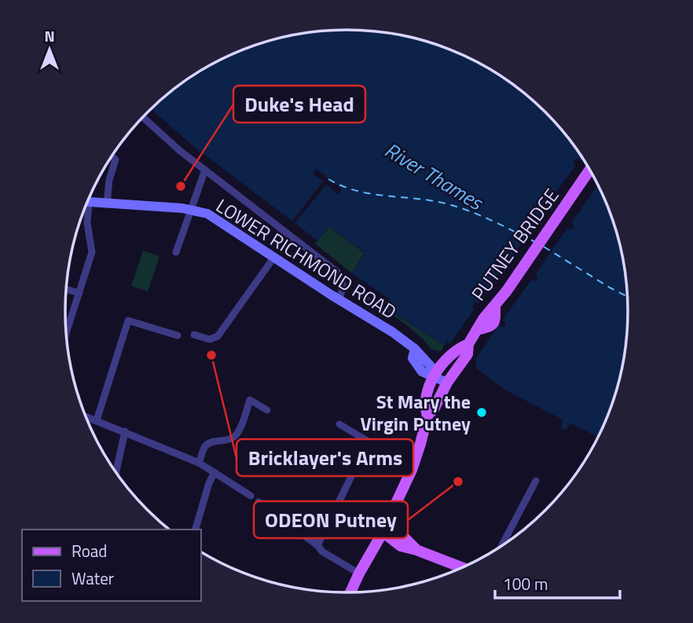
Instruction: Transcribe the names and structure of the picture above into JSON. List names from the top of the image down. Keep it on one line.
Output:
{"streets":{"main road":["PUTNEY BRIDGE","LOWER RICHMOND ROAD"]},"crossings":[["PUTNEY BRIDGE","LOWER RICHMOND ROAD"]],"water":["River Thames"],"places":["Duke's Head","Bricklayer's Arms","St Mary the Virgin Putney","ODEON Putney"],"legend":["Road","Water"],"scale_bar":"100 m","north":"top"}
